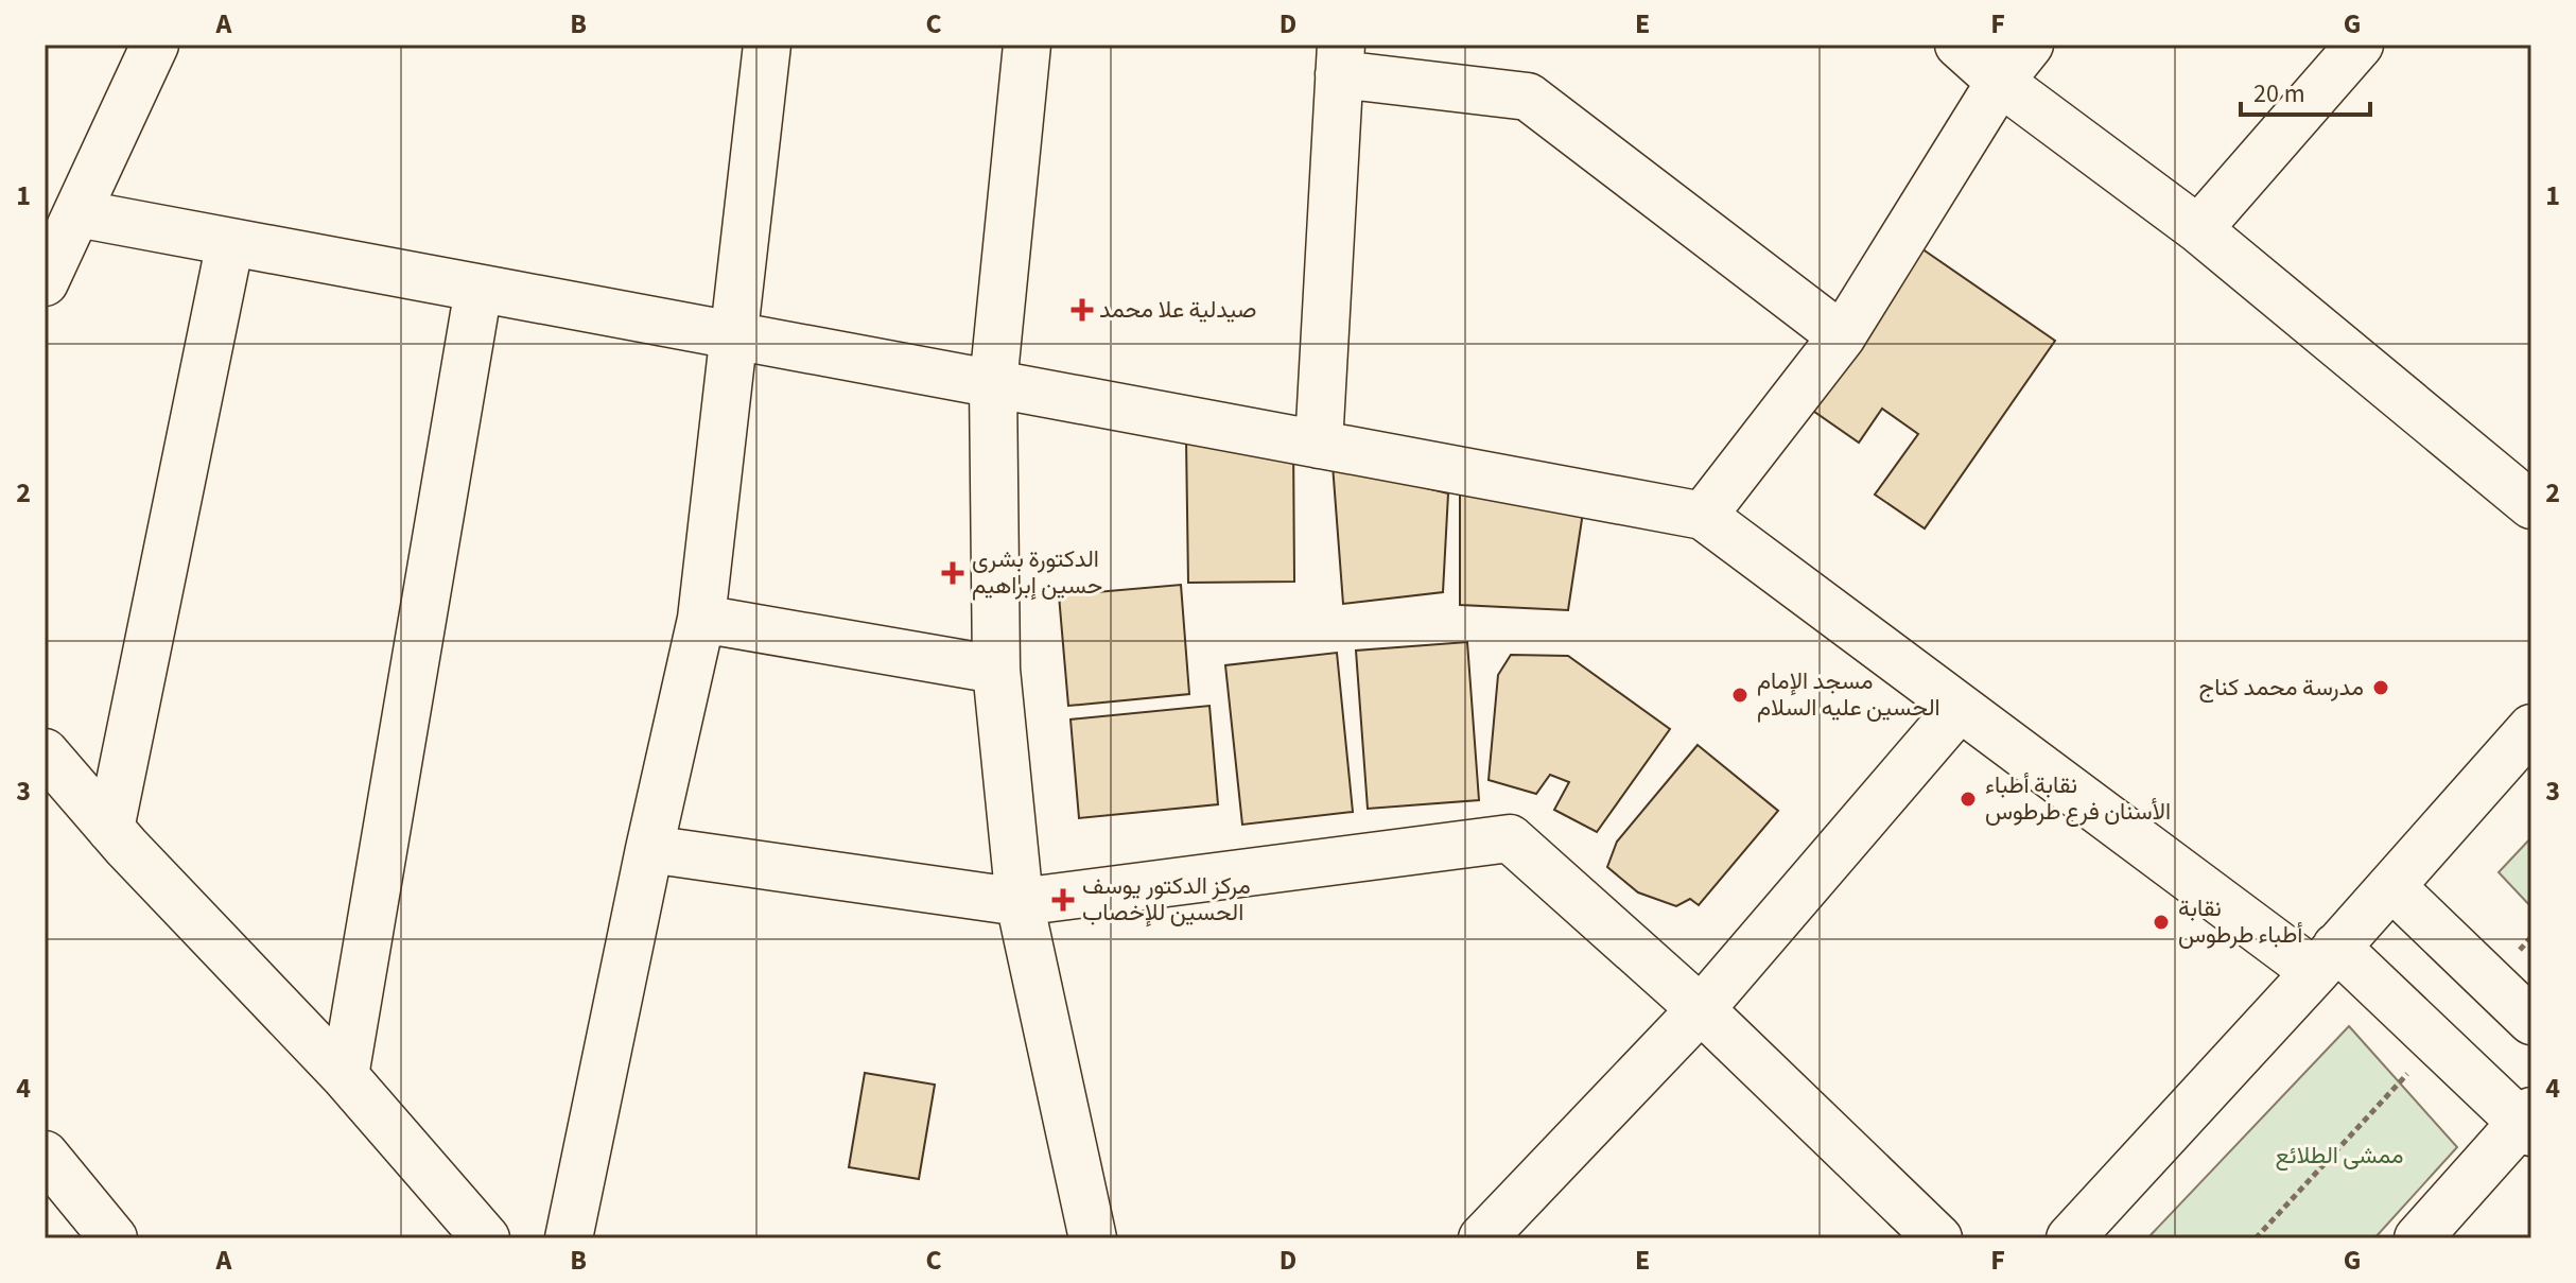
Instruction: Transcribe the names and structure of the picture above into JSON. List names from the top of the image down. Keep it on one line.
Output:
{"parks":["ممشى الطلائع"],"places":{"health":["صيدلية علا محمد","الدكتورة بشرى حسين إبراهيم","مركز الدكتور يوسف الحسين للإخصاب"],"other":["مدرسة محمد كناج","مسجد الإمام الحسين عليه السلام","نقابة أطباء الأسنان فرع طرطوس","نقابة أطباء طرطوس"]},"scale_bar":"20 m","grid":{"columns":["A","B","C","D","E","F","G"],"rows":["1","2","3","4"]}}
